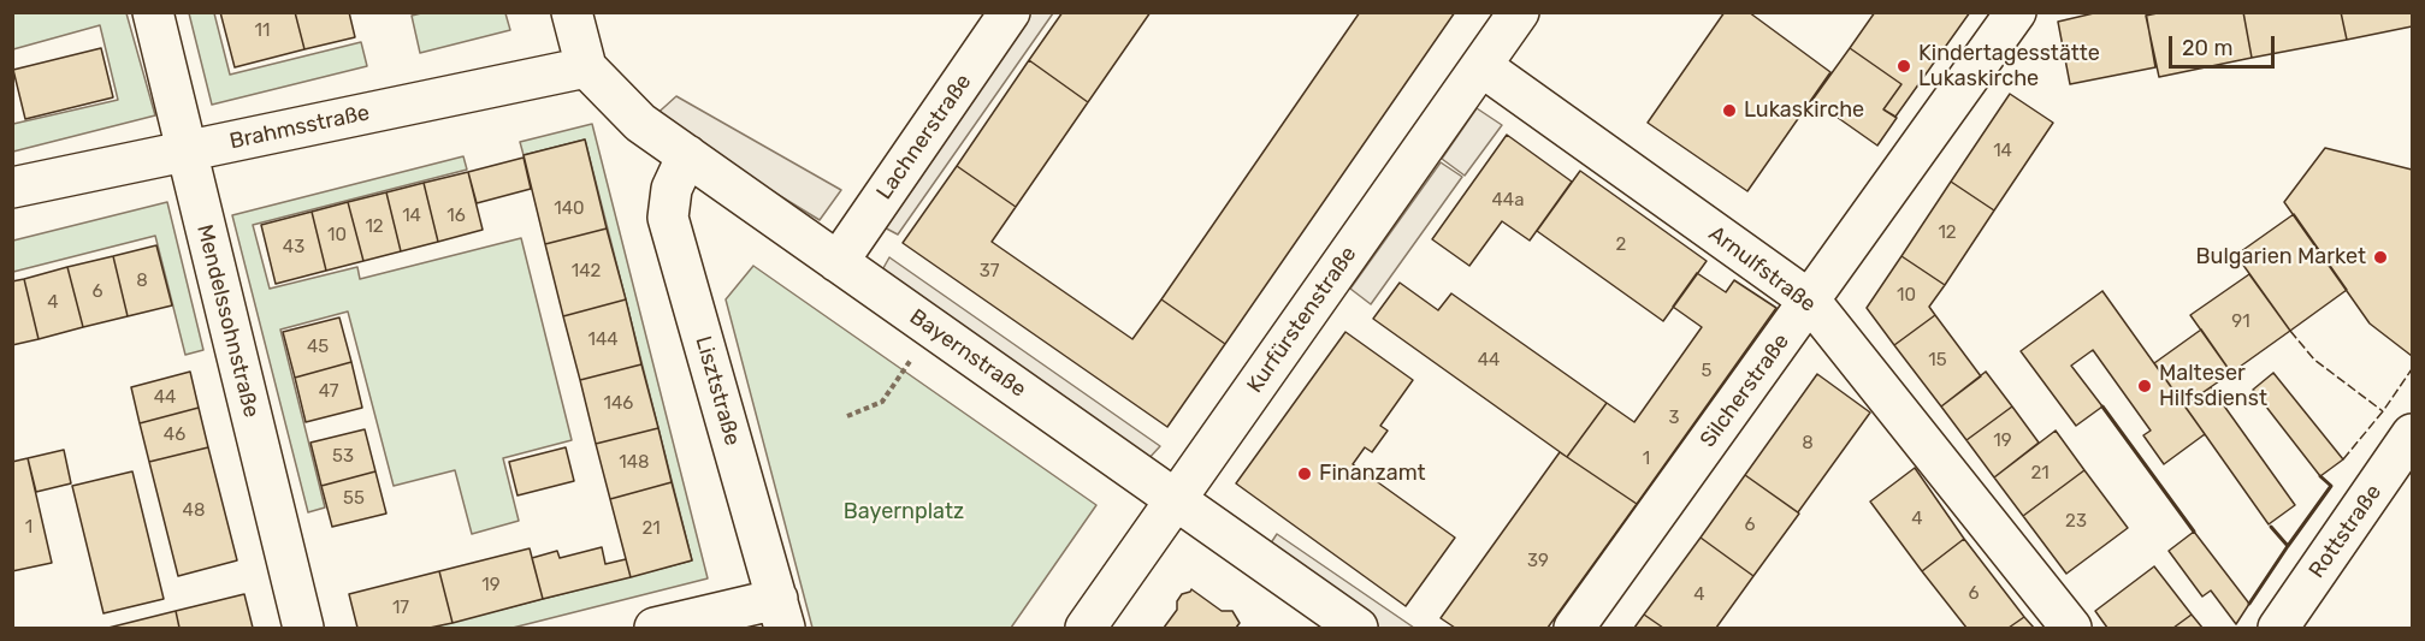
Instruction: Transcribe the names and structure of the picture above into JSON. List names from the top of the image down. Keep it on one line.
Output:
{"streets":{"street":["Brahmsstraße","Lachnerstraße","Arnulfstraße","Kurfürstenstraße","Mendelssohnstraße","Bayernstraße","Lisztstraße","Silcherstraße","Rottstraße"]},"crossings":[["Brahmsstraße","Mendelssohnstraße"],["Brahmsstraße","Bayernstraße"],["Lachnerstraße","Bayernstraße"],["Arnulfstraße","Kurfürstenstraße"],["Arnulfstraße","Silcherstraße"],["Kurfürstenstraße","Bayernstraße"],["Bayernstraße","Lisztstraße"]],"parks":["Bayernplatz"],"places":["Kindertagesstätte Lukaskirche","Lukaskirche","Bulgarien Market","Malteser Hilfsdienst","Finanzamt"],"house_numbers":["11","14","44a","140","14","16","12","12","10","2","43","142","37","8","6","10","4","91","144","45","44","15","5","47","44","146","3","46","19","8","53","1","148","21","55","48","4","23","6","1","21","39","19","6","4","17"],"scale_bar":"20 m"}
